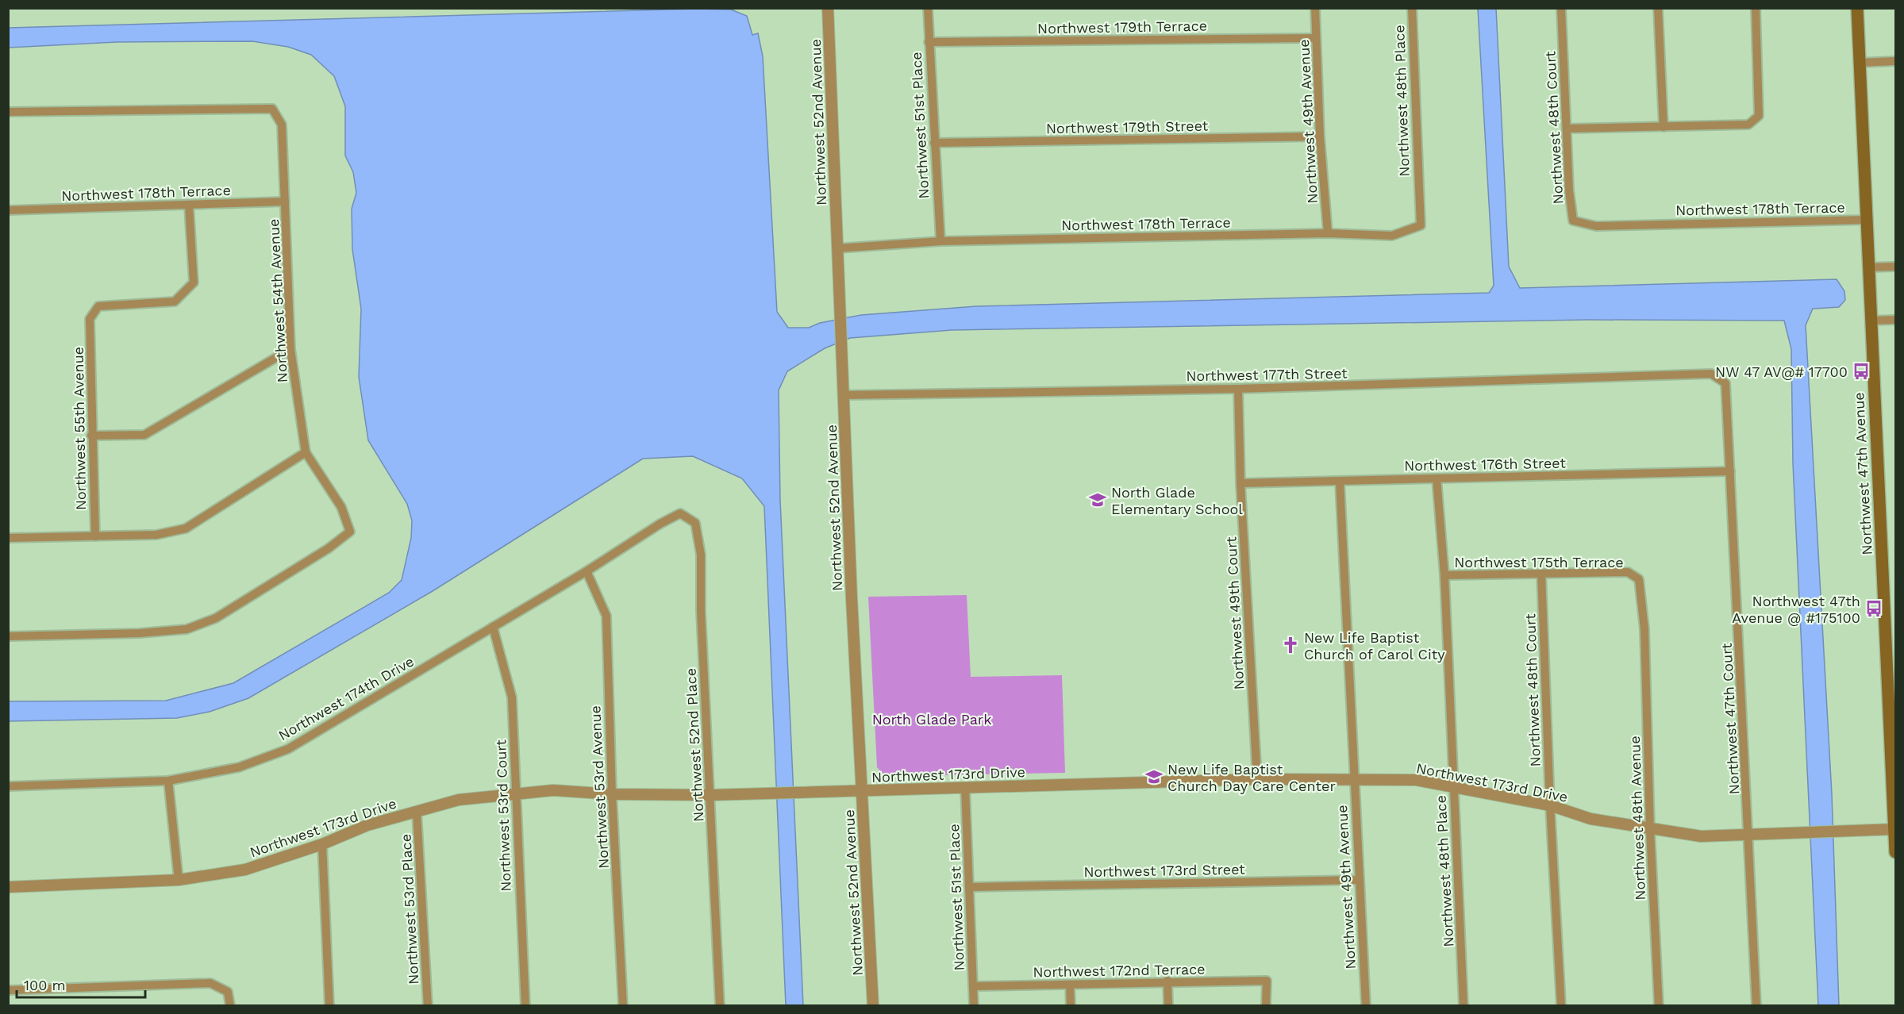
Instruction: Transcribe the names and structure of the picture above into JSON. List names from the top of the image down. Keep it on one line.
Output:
{"streets":{"main road":["Northwest 47th Avenue"],"street":["Northwest 179th Terrace","Northwest 48th Place","Northwest 49th Avenue","Northwest 52nd Avenue","Northwest 51st Place","Northwest 179th Street","Northwest 48th Court","Northwest 178th Terrace","Northwest 54th Avenue","Northwest 177th Street","Northwest 55th Avenue","Northwest 176th Street","Northwest 175th Terrace","Northwest 49th Court","Northwest 174th Drive","Northwest 47th Court","Northwest 52nd Place","Northwest 173rd Drive","Northwest 53rd Avenue","Northwest 53rd Court","Northwest 48th Avenue","Northwest 173rd Street","Northwest 53rd Place","Northwest 172nd Terrace"]},"crossings":[["Northwest 179th Terrace","Northwest 49th Avenue"],["Northwest 179th Terrace","Northwest 51st Place"],["Northwest 48th Place","Northwest 178th Terrace"],["Northwest 48th Place","Northwest 176th Street"],["Northwest 48th Place","Northwest 175th Terrace"],["Northwest 48th Place","Northwest 173rd Drive"],["Northwest 49th Avenue","Northwest 179th Street"],["Northwest 49th Avenue","Northwest 178th Terrace"],["Northwest 49th Avenue","Northwest 176th Street"],["Northwest 49th Avenue","Northwest 173rd Drive"],["Northwest 49th Avenue","Northwest 173rd Street"],["Northwest 52nd Avenue","Northwest 178th Terrace"],["Northwest 52nd Avenue","Northwest 177th Street"],["Northwest 52nd Avenue","Northwest 173rd Drive"],["Northwest 51st Place","Northwest 179th Street"],["Northwest 51st Place","Northwest 178th Terrace"],["Northwest 51st Place","Northwest 173rd Drive"],["Northwest 51st Place","Northwest 173rd Street"],["Northwest 51st Place","Northwest 172nd Terrace"],["Northwest 48th Court","Northwest 178th Terrace"],["Northwest 48th Court","Northwest 175th Terrace"],["Northwest 48th Court","Northwest 173rd Drive"],["Northwest 178th Terrace","Northwest 54th Avenue"],["Northwest 178th Terrace","Northwest 55th Avenue"],["Northwest 178th Terrace","Northwest 47th Avenue"],["Northwest 177th Street","Northwest 49th Court"],["Northwest 177th Street","Northwest 47th Court"],["Northwest 176th Street","Northwest 49th Court"],["Northwest 176th Street","Northwest 47th Court"],["Northwest 47th Avenue","Northwest 173rd Drive"],["Northwest 175th Terrace","Northwest 48th Avenue"],["Northwest 49th Court","Northwest 173rd Drive"],["Northwest 174th Drive","Northwest 52nd Place"],["Northwest 174th Drive","Northwest 53rd Avenue"],["Northwest 174th Drive","Northwest 53rd Court"],["Northwest 47th Court","Northwest 173rd Drive"],["Northwest 52nd Place","Northwest 173rd Drive"],["Northwest 173rd Drive","Northwest 53rd Avenue"],["Northwest 173rd Drive","Northwest 53rd Court"],["Northwest 173rd Drive","Northwest 48th Avenue"],["Northwest 173rd Drive","Northwest 53rd Place"]],"parks":["North Glade Park"],"places":{"bus stop":["NW 47 AV@# 17700","Northwest 47th Avenue @ #175100"],"school or university":["North Glade Elementary School","New Life Baptist Church Day Care Center"],"church":["New Life Baptist Church of Carol City"]},"scale_bar":"100 m"}
